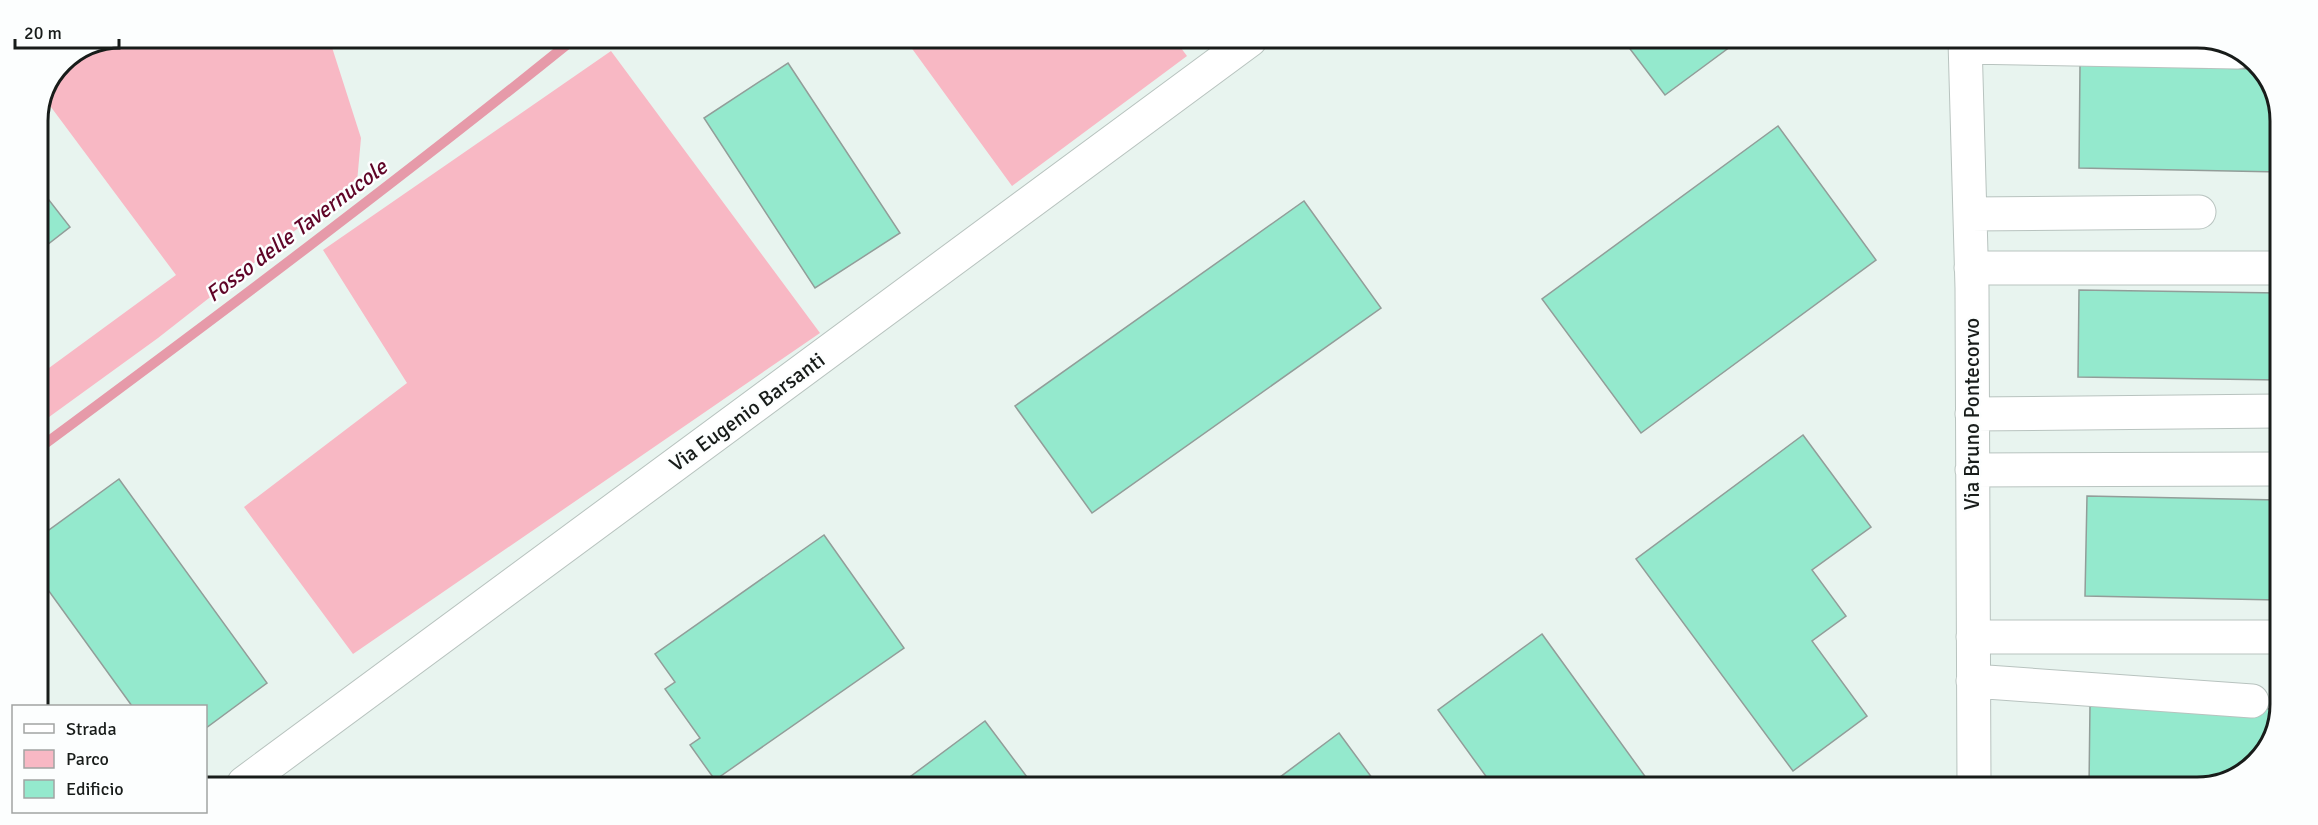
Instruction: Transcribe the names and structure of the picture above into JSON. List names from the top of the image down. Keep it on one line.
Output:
{"streets":{"street":["Via Eugenio Barsanti","Via Bruno Pontecorvo"]},"water":["Fosso delle Tavernucole"],"legend":["Strada","Parco","Edificio"],"scale_bar":"20 m"}
